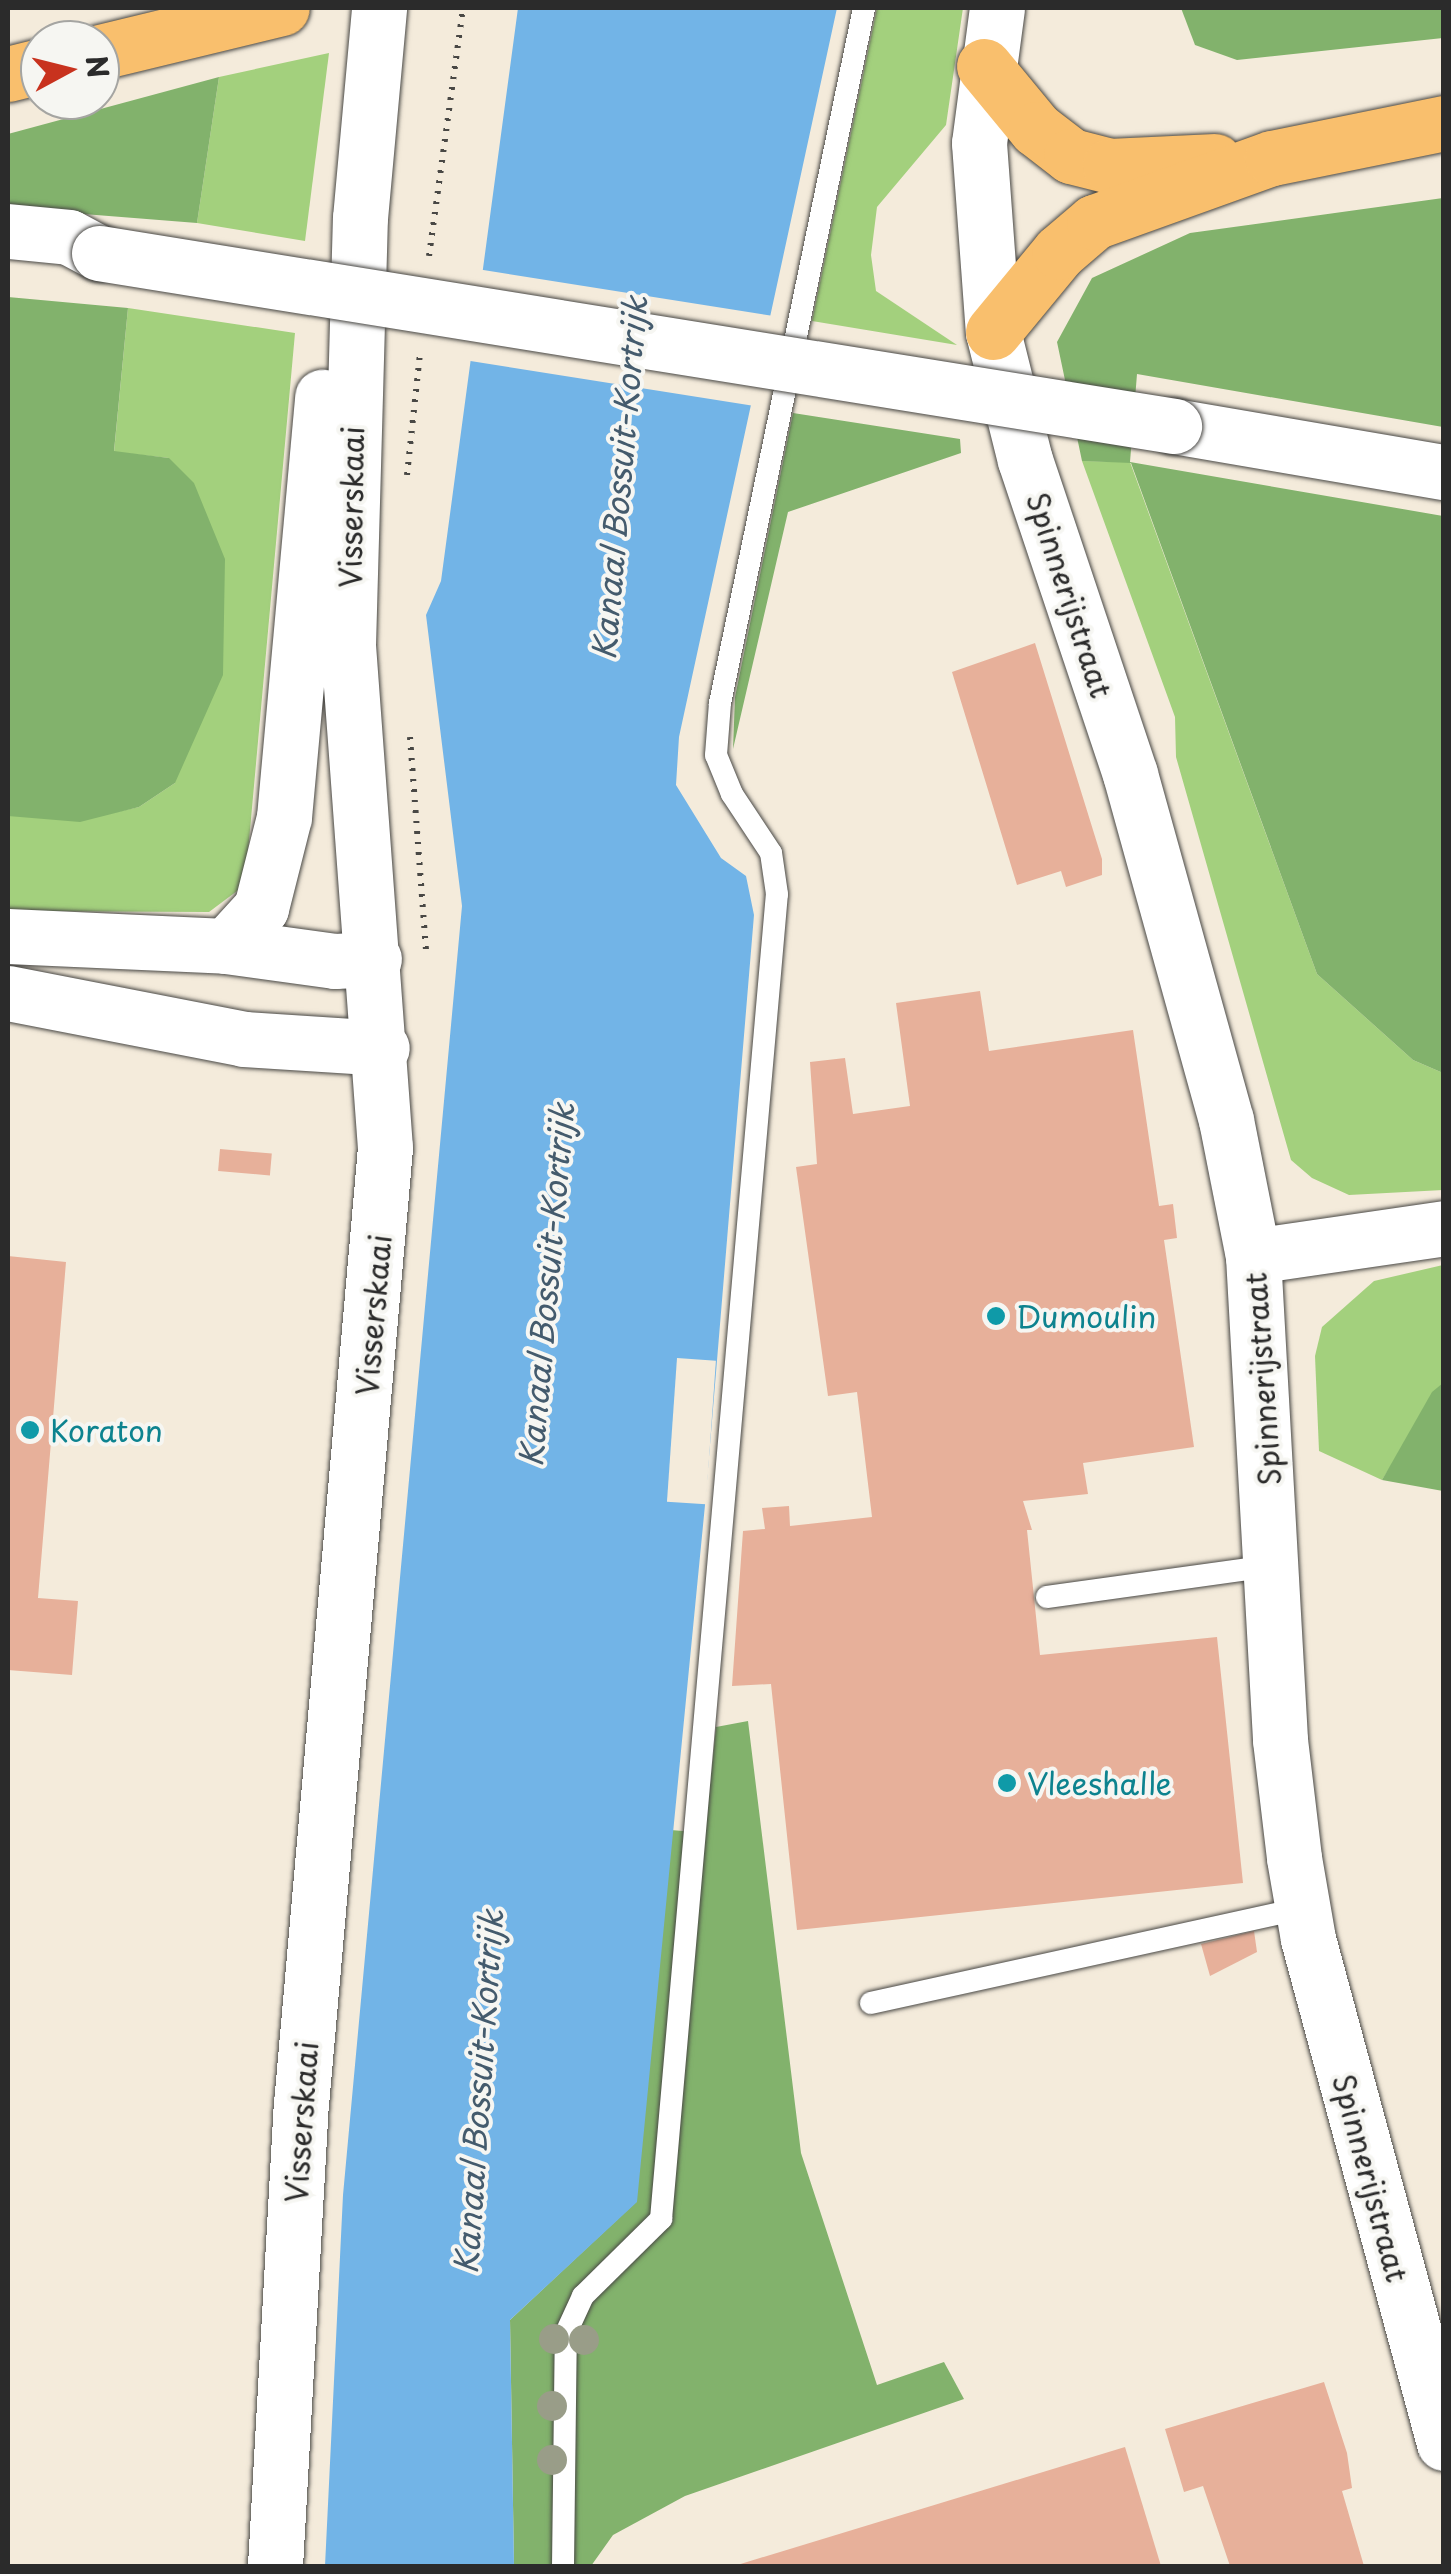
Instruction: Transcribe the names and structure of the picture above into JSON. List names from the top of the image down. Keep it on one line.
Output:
{"streets":{"street":["Visserskaai","Spinnerijstraat"]},"water":["Kanaal Bossuit-Kortrijk"],"places":["Dumoulin","Koraton","Vleeshalle"],"north":"right"}
